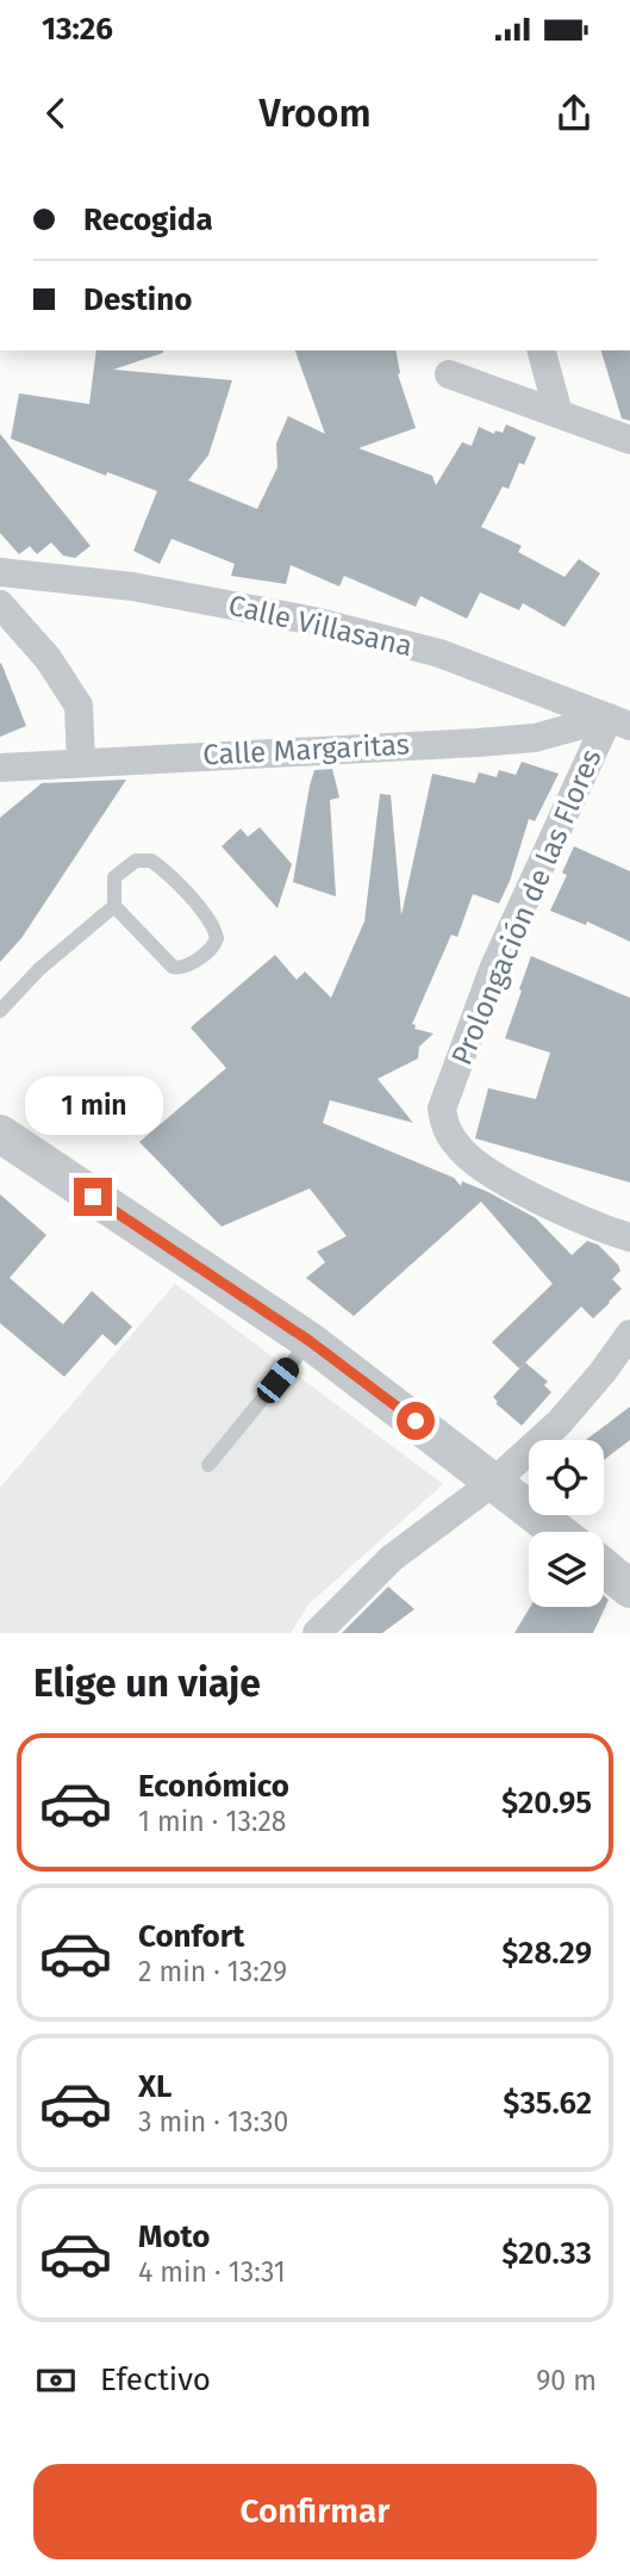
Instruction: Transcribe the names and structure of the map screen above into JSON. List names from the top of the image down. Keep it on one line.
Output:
{"streets":{"street":["Calle Villasana","Calle Margaritas","Prolongación de las Flores"]},"crossings":[["Calle Villasana","Calle Margaritas"],["Calle Villasana","Prolongación de las Flores"],["Calle Margaritas","Prolongación de las Flores"]],"page":{"status":"13:26","header":"Vroom","banner":["Recogida","Destino"],"bubble":"1 min","heading":"Elige un viaje","list":[{"name":"Económico","note":"1 min · 13:28","value":"$20.95"},{"name":"Confort","note":"2 min · 13:29","value":"$28.29"},{"name":"XL","note":"3 min · 13:30","value":"$35.62"},{"name":"Moto","note":"4 min · 13:31","value":"$20.33"}],"pay":["Efectivo","90 m"],"buttons":"Confirmar"}}
